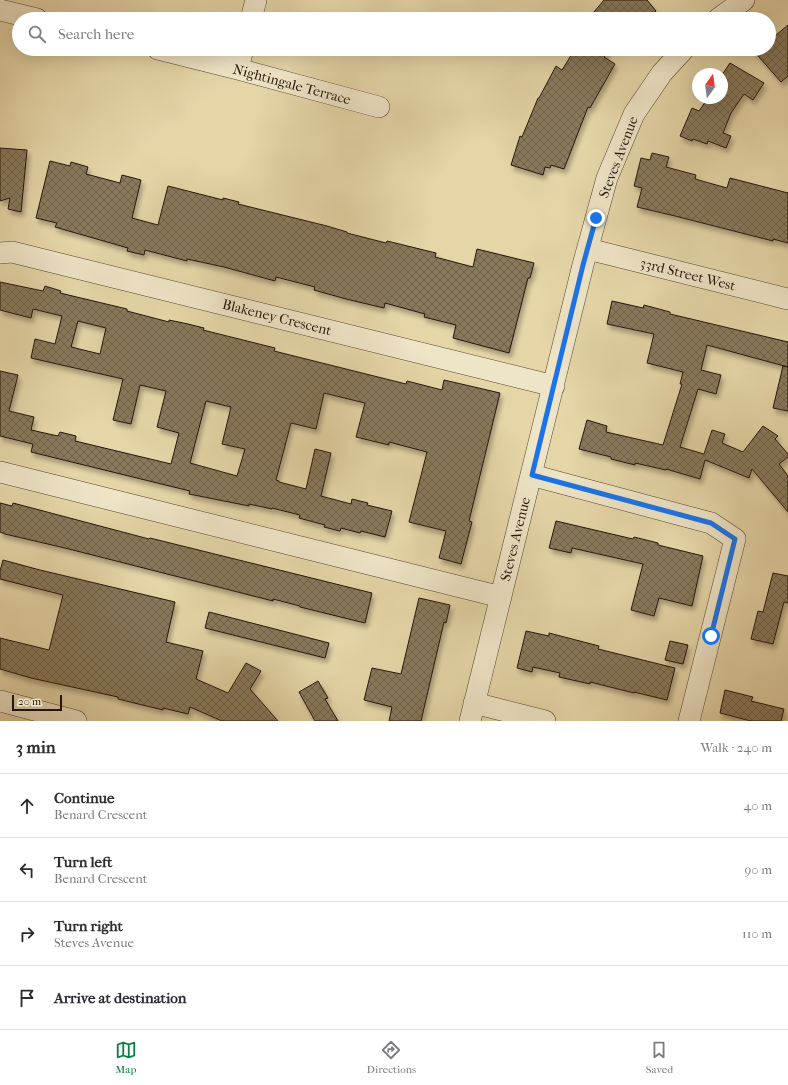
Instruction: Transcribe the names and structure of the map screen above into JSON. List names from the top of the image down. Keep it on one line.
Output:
{"streets":{"street":["Nightingale Terrace","Steves Avenue","33rd Street West","Blakeney Crescent"]},"crossings":[["Steves Avenue","33rd Street West"],["Steves Avenue","Blakeney Crescent"]],"scale_bar":"20 m","north":"top","page":{"search":"Search here","scale":"20 m","heading":["3 min","Walk · 240 m"],"list":[["Continue","Benard Crescent","40 m"],["Turn left","Benard Crescent","90 m"],["Turn right","Steves Avenue","110 m"],"Arrive at destination"],"nav":["Map","Directions","Saved"]}}
